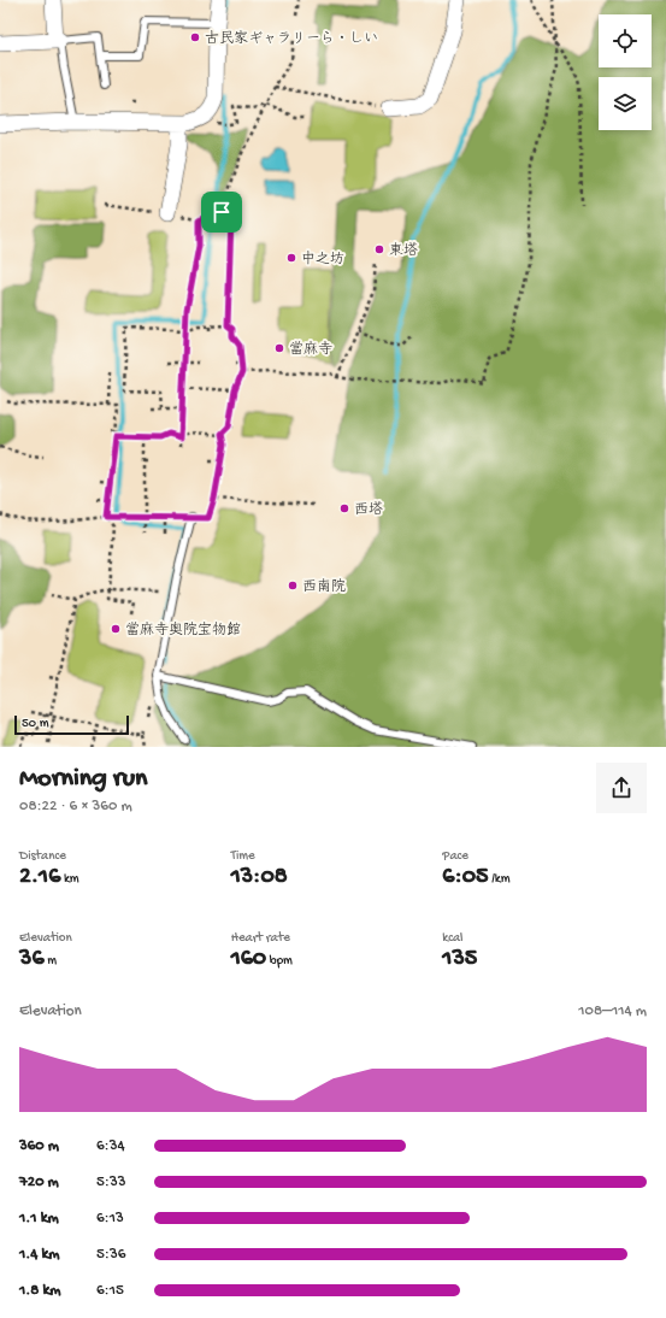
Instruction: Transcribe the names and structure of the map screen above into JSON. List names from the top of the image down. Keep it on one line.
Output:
{"places":["古民家ギャラリーら・しい","東塔","中之坊","當麻寺","西塔","西南院","當麻寺奥院宝物館"],"scale_bar":"50 m","page":{"scale":"50 m","heading":["Morning run","08:22 · 6 × 360 m"],"stats":[["Distance","2.16 km"],["Time","13:08"],["Pace","6:05 /km"],["Elevation","36 m"],["Heart rate","160 bpm"],["kcal","135"]],"chart":["Elevation","108–114 m"],"list":[{"name":"360 m","note":"6:34"},{"name":"720 m","note":"5:33"},{"name":"1.1 km","note":"6:13"},{"name":"1.4 km","note":"5:36"},{"name":"1.8 km","note":"6:15"}]}}
